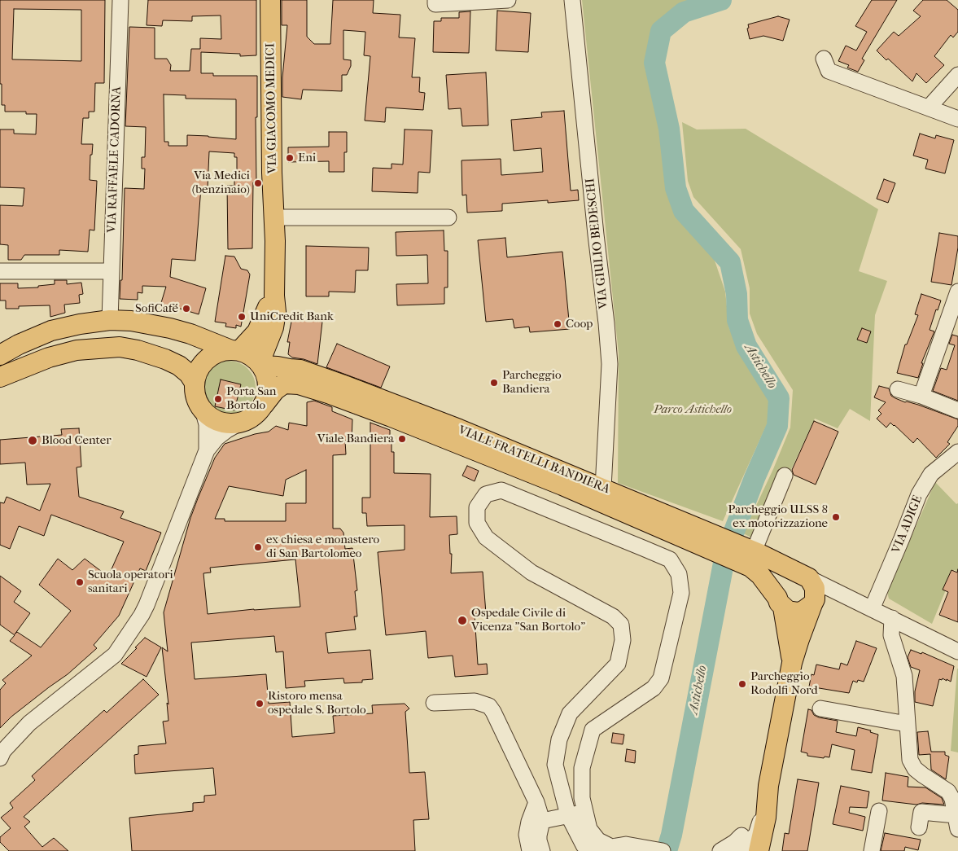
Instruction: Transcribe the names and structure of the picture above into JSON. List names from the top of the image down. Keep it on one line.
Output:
{"streets":{"main road":["VIA GIACOMO MEDICI","VIALE FRATELLI BANDIERA"],"street":["VIA RAFFAELE CADORNA","VIA GIULIO BEDESCHI","VIA ADIGE"]},"crossings":[["VIA GIACOMO MEDICI","VIALE FRATELLI BANDIERA"],["VIA GIULIO BEDESCHI","VIALE FRATELLI BANDIERA"],["VIALE FRATELLI BANDIERA","VIA ADIGE"]],"water":["Astichello"],"parks":["Parco Astichello"],"places":["Eni","Via Medici (benzinaio)","SofiCafé","UniCredit Bank","Coop","Parcheggio Bandiera","Porta San Bortolo","Viale Bandiera","Blood Center","Parcheggio ULSS 8 ex motorizzazione","ex chiesa e monastero di San Bartolomeo","Scuola operatori sanitari","Ospedale Civile di Vicenza \"San Bortolo\"","Parcheggio Rodolfi Nord","Ristoro mensa ospedale S. Bortolo"]}
